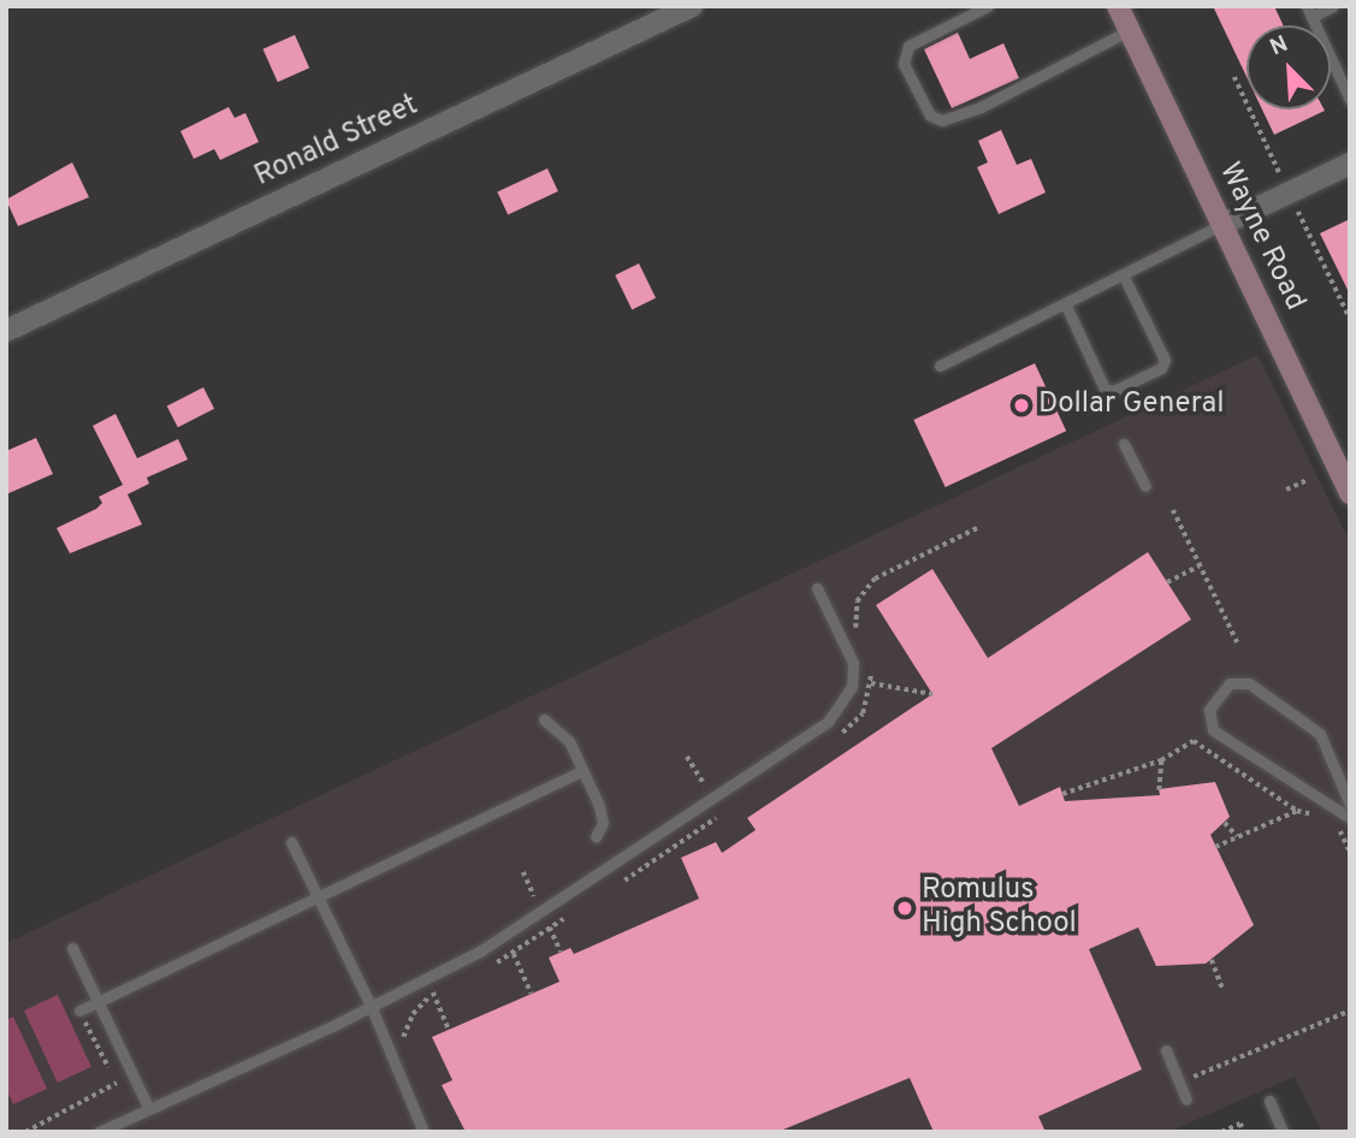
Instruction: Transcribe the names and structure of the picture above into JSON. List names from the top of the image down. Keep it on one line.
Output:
{"streets":{"main road":["Wayne Road"],"street":["Ronald Street"]},"places":["Dollar General","Romulus High School"],"north":"top left"}
